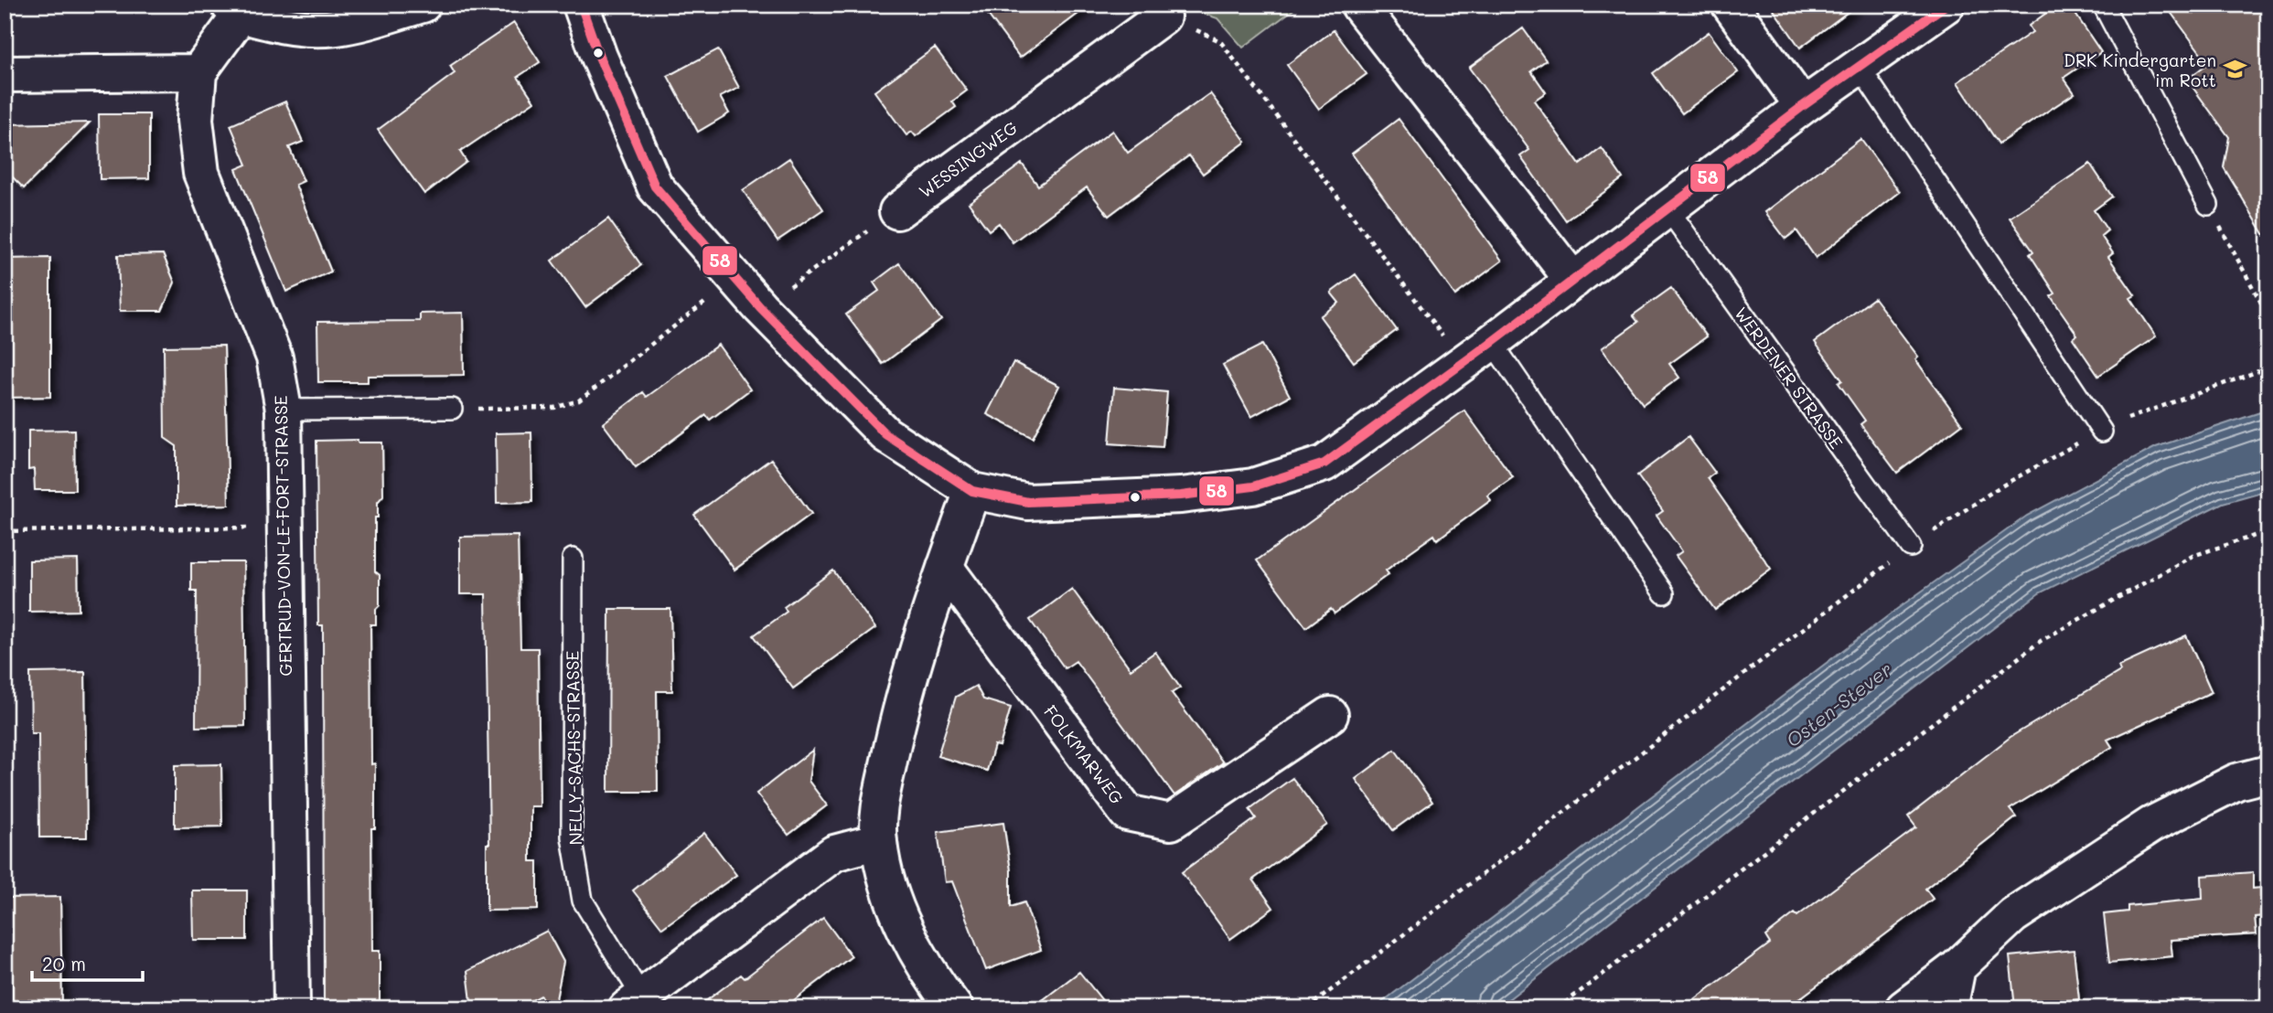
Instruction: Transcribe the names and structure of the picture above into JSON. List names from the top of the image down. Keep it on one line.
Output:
{"streets":{"street":["WESSINGWEG","GERTRUD-VON-LE-FORT-STRASSE","NELLY-SACHS-STRASSE","FOLKMARWEG"],"lane":["WERDENER STRASSE"]},"water":["Osten-Stever"],"places":{"school or university":["DRK Kindergarten im Rott"]},"lines":["transit line 58"],"scale_bar":"20 m"}
